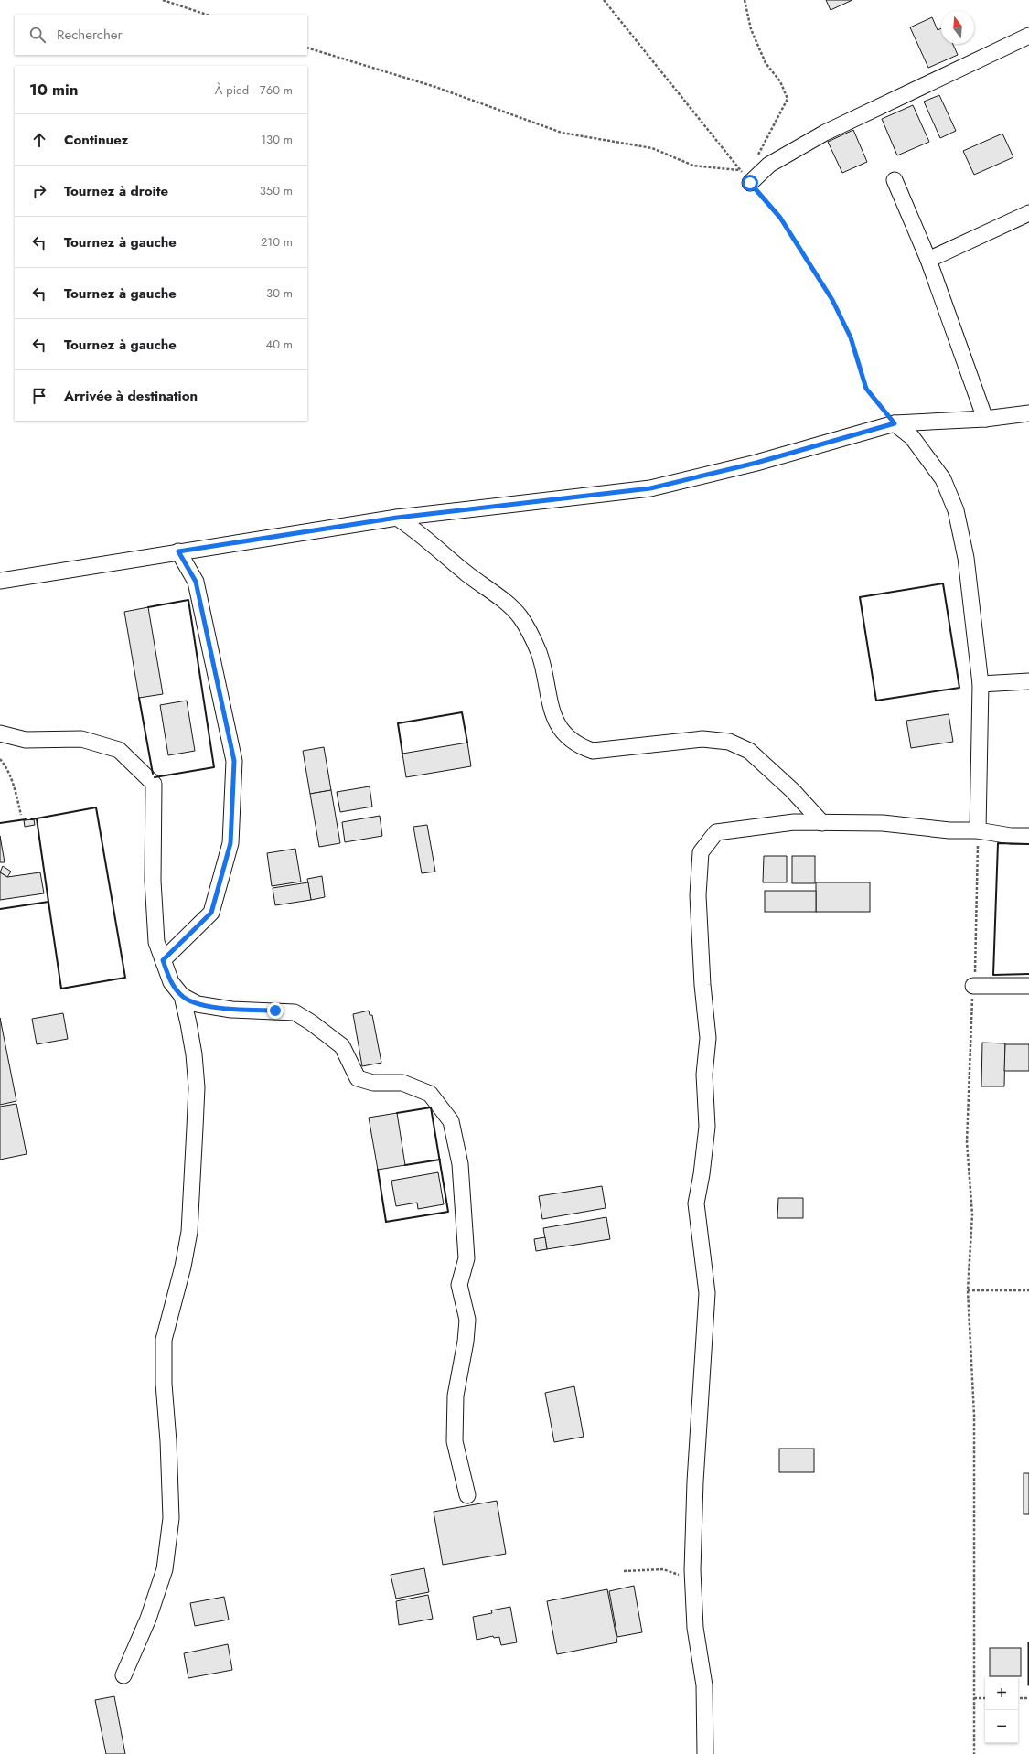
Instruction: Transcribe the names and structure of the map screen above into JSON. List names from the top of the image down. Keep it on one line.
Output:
{"north":"top","page":{"search":"Rechercher","heading":["10 min","À pied · 760 m"],"list":[["Continuez","130 m"],["Tournez à droite","350 m"],["Tournez à gauche","210 m"],["Tournez à gauche","30 m"],["Tournez à gauche","40 m"],"Arrivée à destination"],"map_buttons":["+","−"]}}
